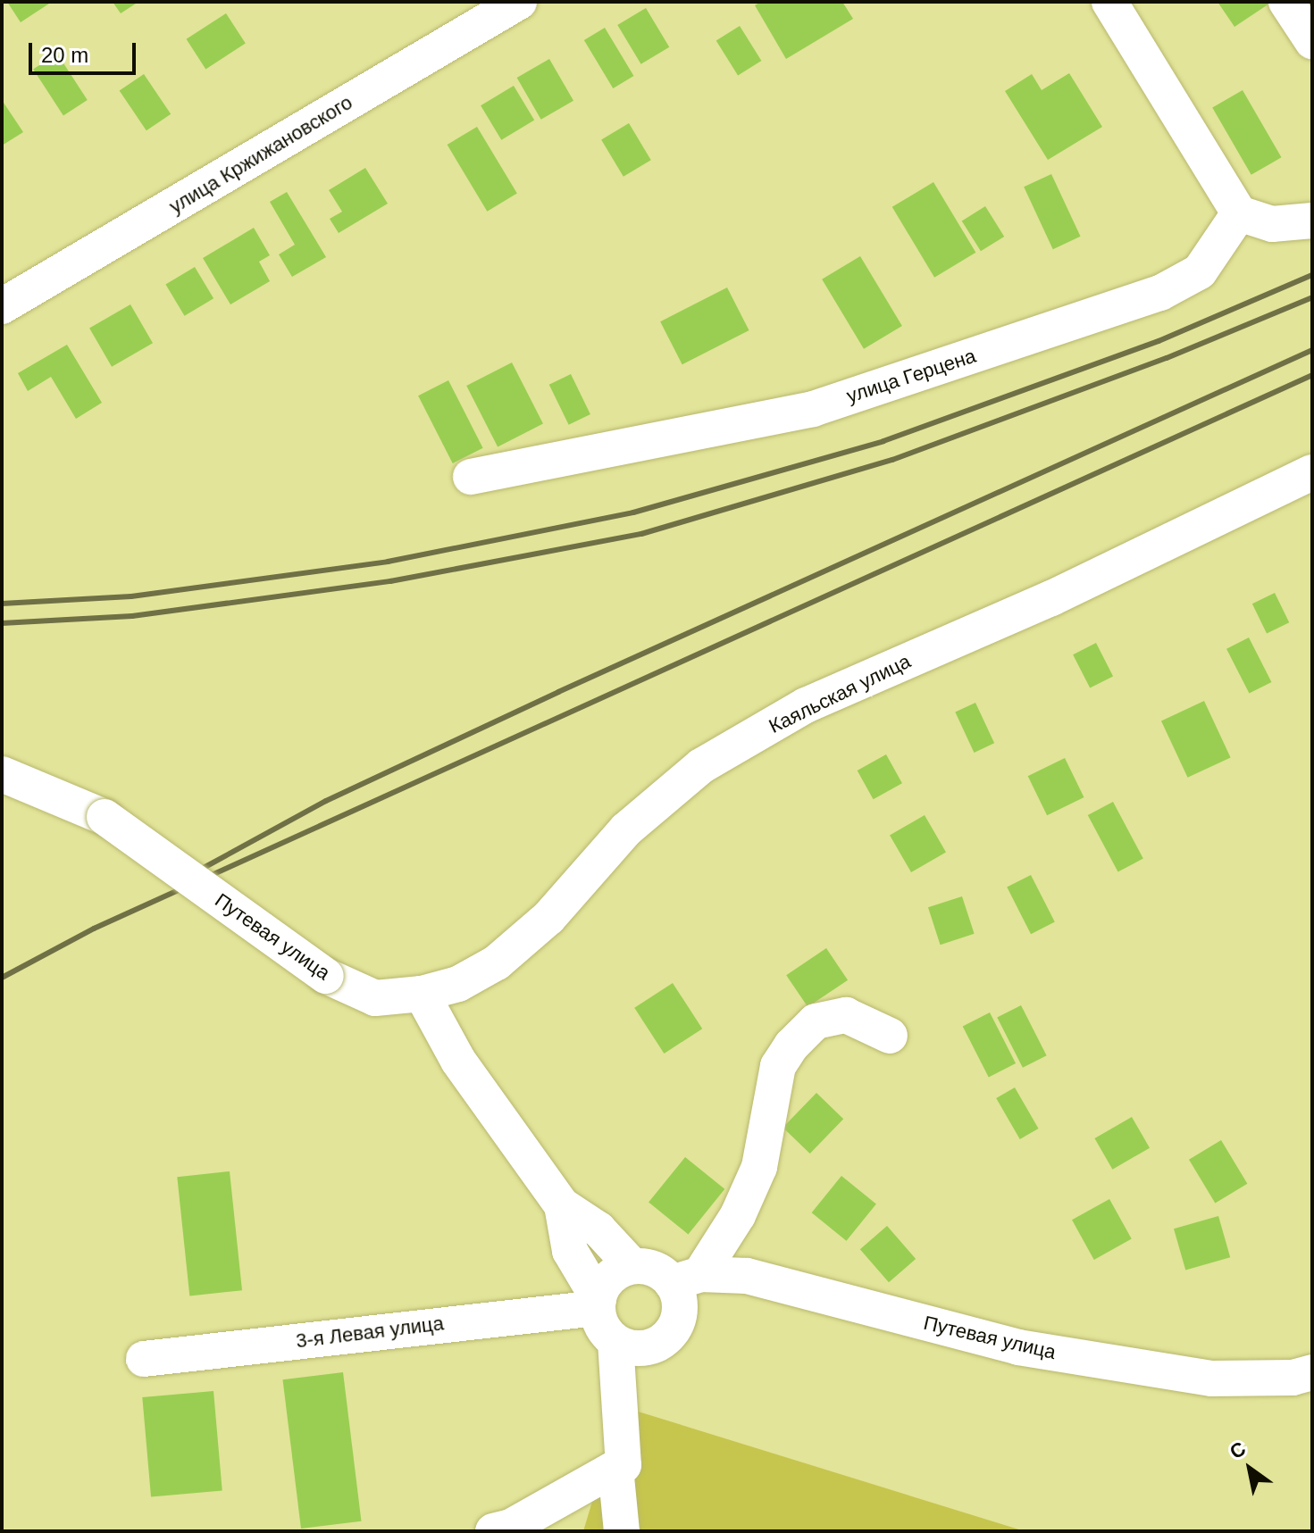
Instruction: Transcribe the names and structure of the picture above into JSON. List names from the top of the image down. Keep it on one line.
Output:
{"streets":{"street":["улица Кржижановского","улица Герцена","Каяльская улица","Путевая улица","3-я Левая улица"]},"crossings":[["Каяльская улица","Путевая улица"],["Путевая улица","3-я Левая улица"]],"scale_bar":"20 m","north":"top left"}
